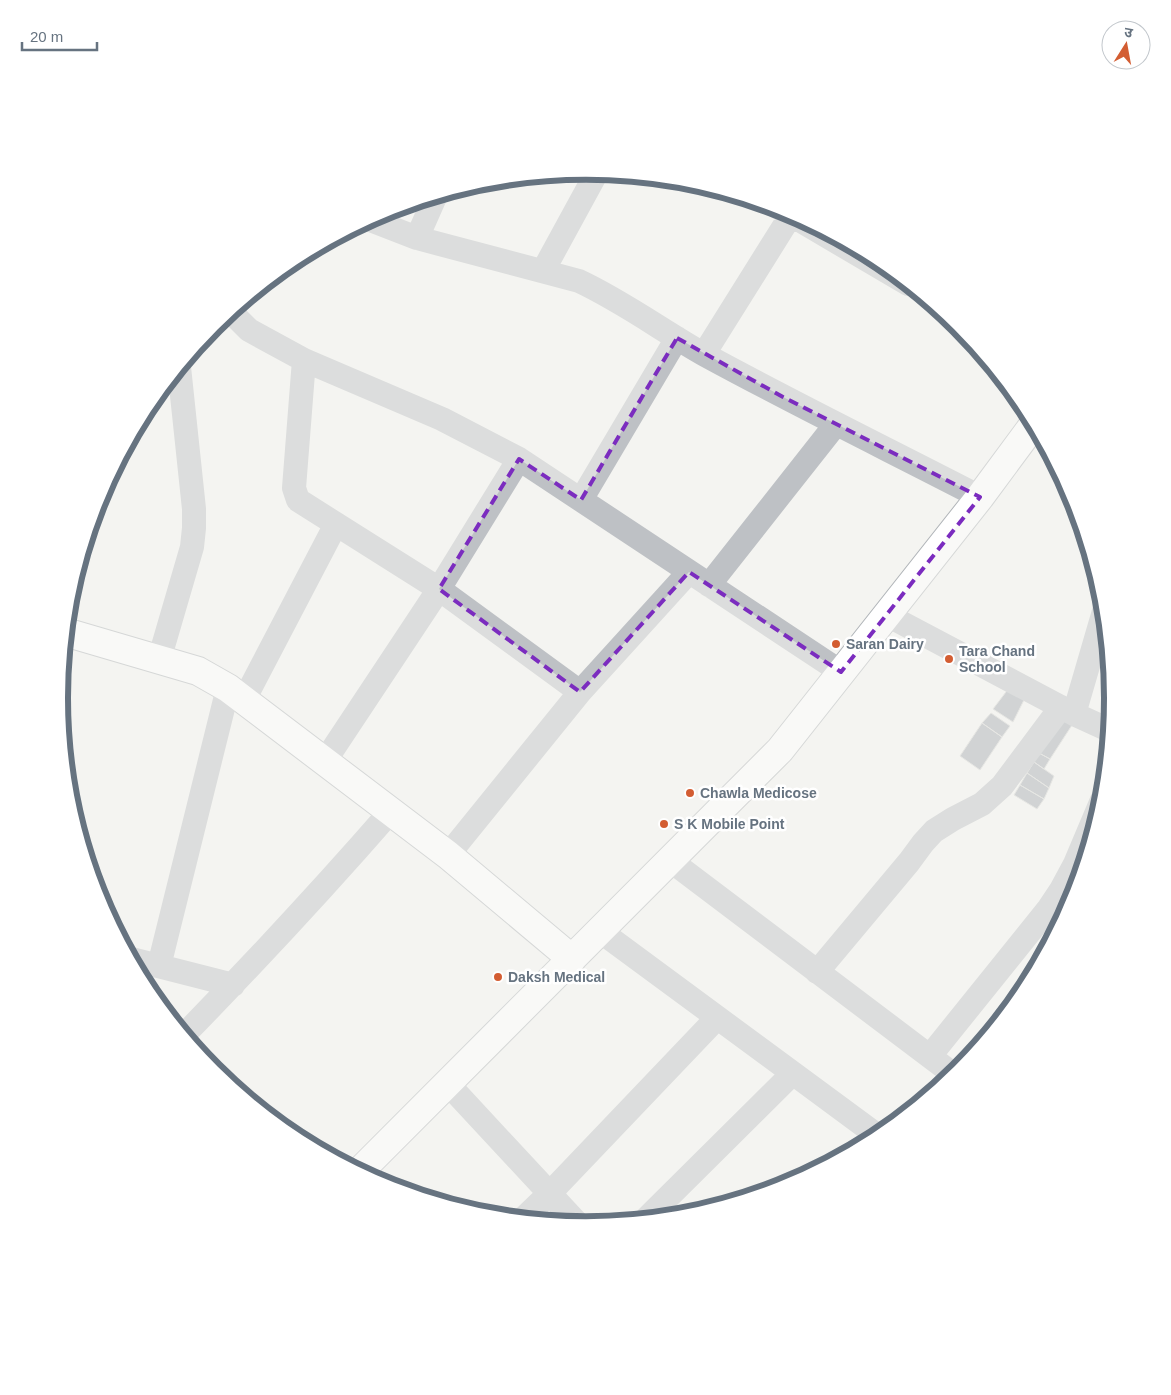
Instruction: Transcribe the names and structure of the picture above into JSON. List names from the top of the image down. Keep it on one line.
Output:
{"places":["Saran Dairy","Tara Chand School","Chawla Medicose","S K Mobile Point","Daksh Medical"],"scale_bar":"20 m","north":"top"}
